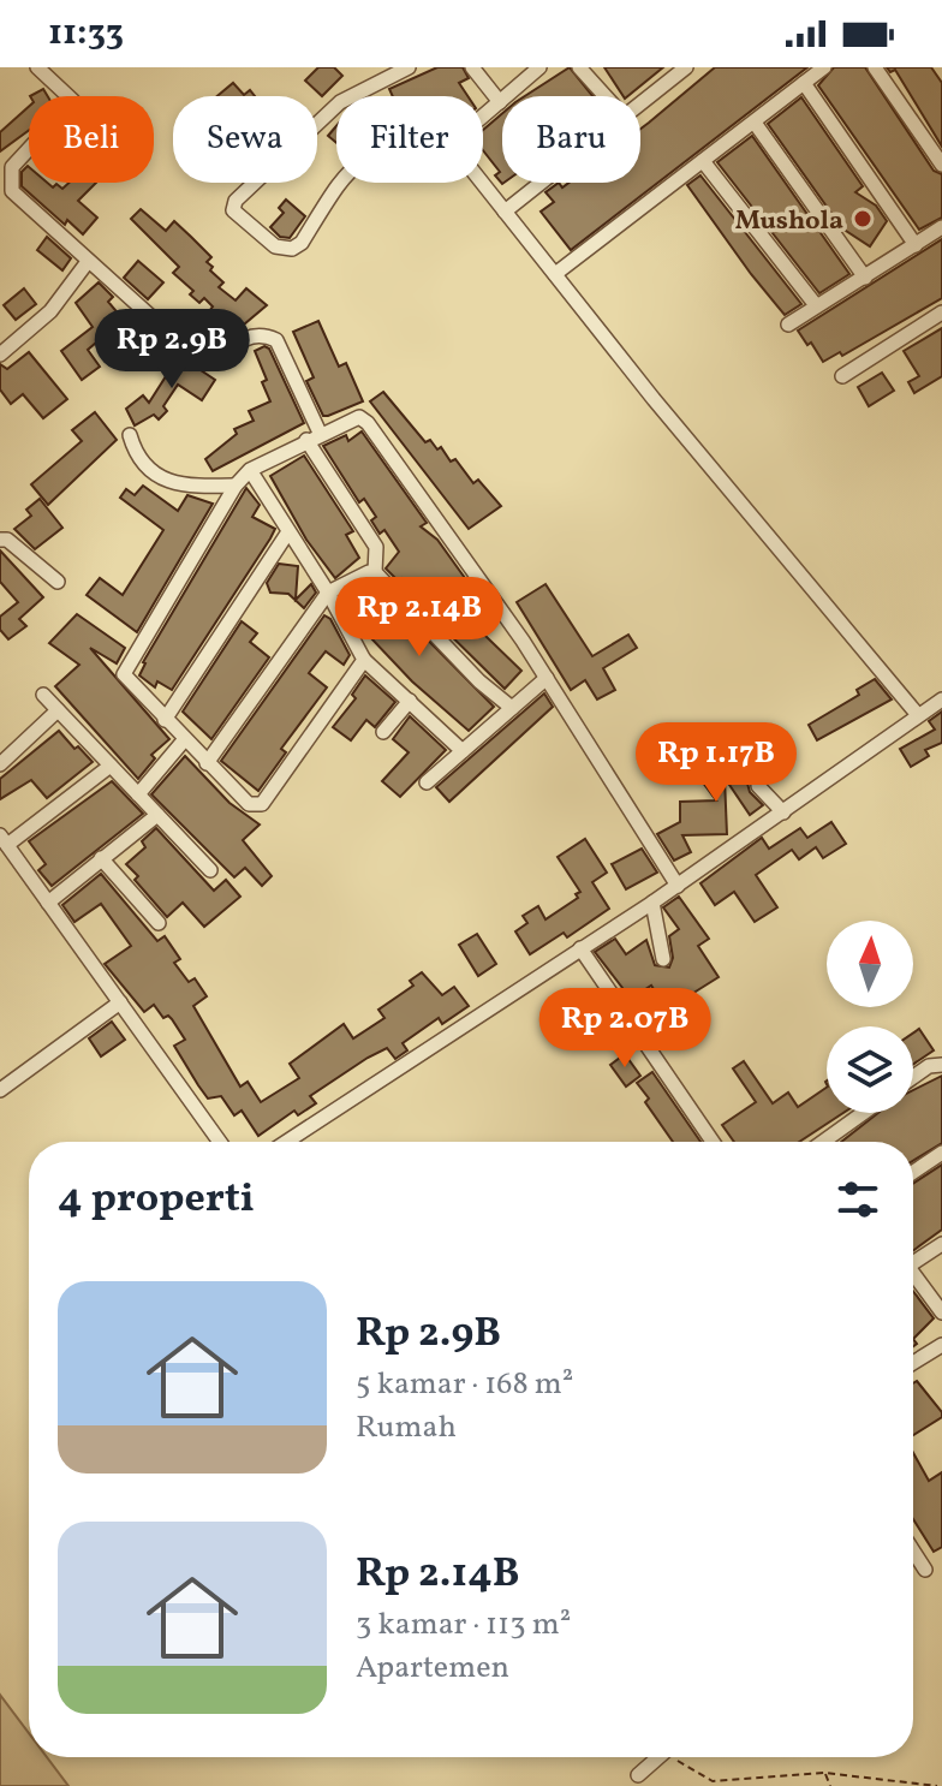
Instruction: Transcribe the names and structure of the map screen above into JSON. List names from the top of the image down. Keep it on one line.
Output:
{"places":["Mushola"],"north":"top","page":{"status":"11:33","chip":["Beli","Sewa","Filter","Baru"],"price":["Rp 2.9B","Rp 2.14B","Rp 1.17B","Rp 2.07B"],"heading":"4 properti","list":[{"name":"Rp 2.9B","note":"5 kamar · 168 m² · Rumah"},{"name":"Rp 2.14B","note":"3 kamar · 113 m² · Apartemen"}]}}
